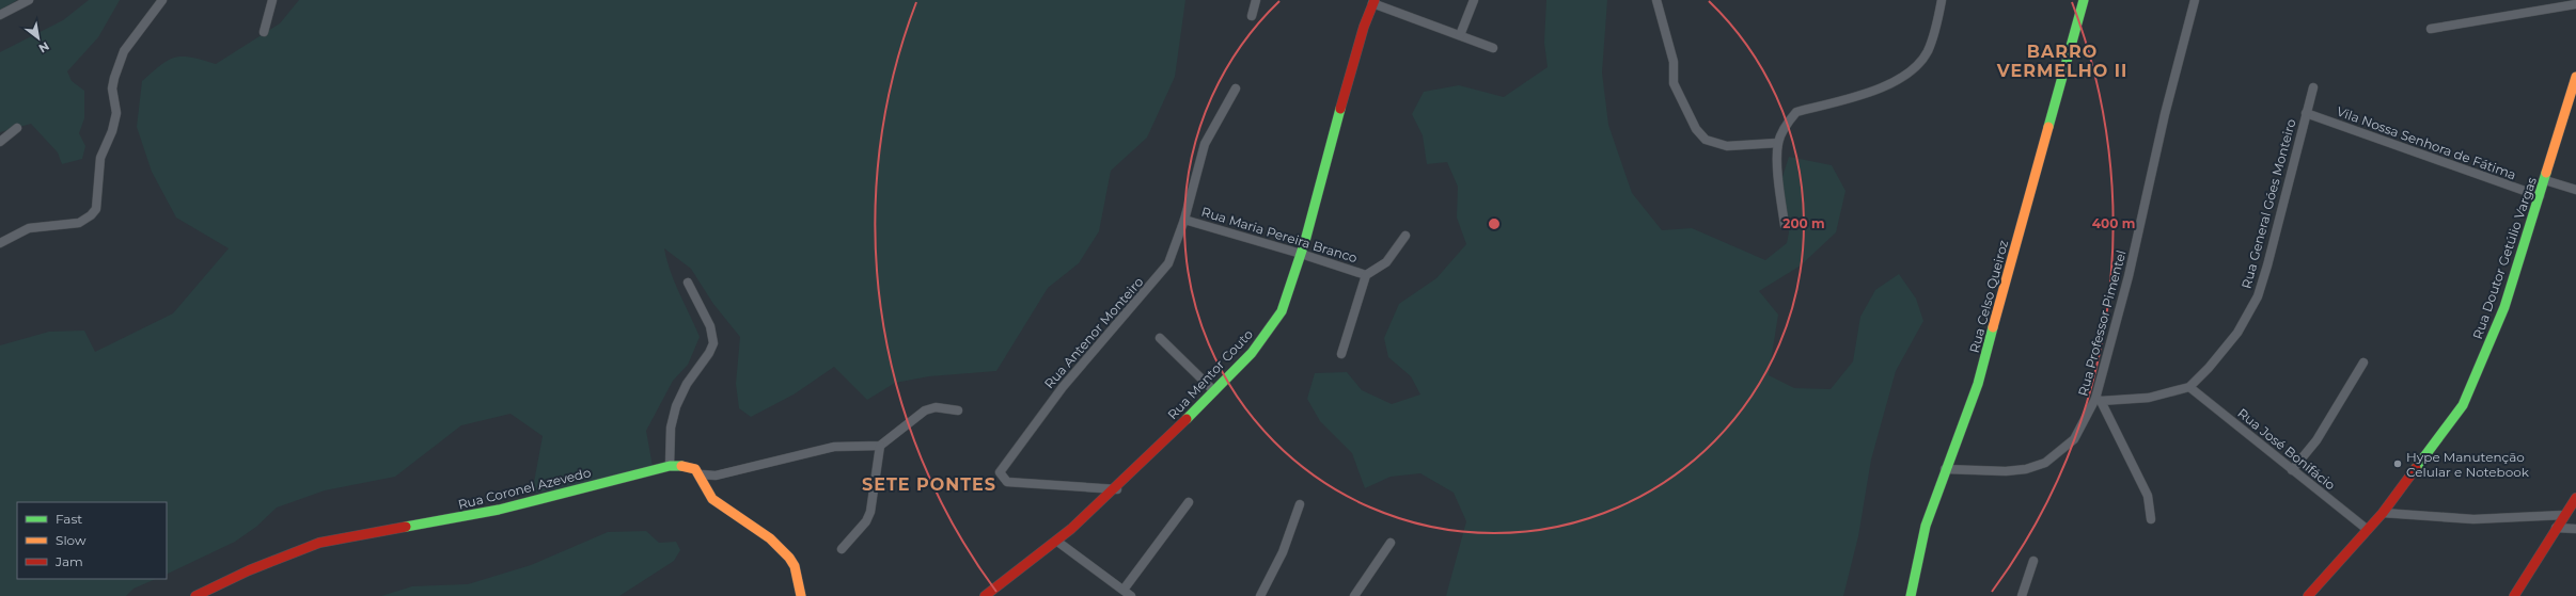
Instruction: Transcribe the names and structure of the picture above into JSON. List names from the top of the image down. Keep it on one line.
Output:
{"streets":{"street":["Vila Nossa Senhora de Fátima","Rua General Góes Monteiro","Rua Maria Pereira Branco","Rua Doutor Getúlio Vargas","Rua Celso Queiroz","Rua Professor Pimentel","Rua Antenor Monteiro","Rua Mentor Couto","Rua José Bonifácio","Rua Coronel Azevedo"]},"crossings":[["Vila Nossa Senhora de Fátima","Rua General Góes Monteiro"],["Vila Nossa Senhora de Fátima","Rua Doutor Getúlio Vargas"],["Rua General Góes Monteiro","Rua José Bonifácio"],["Rua Maria Pereira Branco","Rua Antenor Monteiro"],["Rua Maria Pereira Branco","Rua Mentor Couto"],["Rua Doutor Getúlio Vargas","Rua José Bonifácio"],["Rua Celso Queiroz","Rua Professor Pimentel"],["Rua Antenor Monteiro","Rua Mentor Couto"]],"districts":["BARRO VERMELHO II","SETE PONTES"],"places":["Hype Manutenção Celular e Notebook"],"legend":["Fast","Slow","Jam"],"north":"bottom right","rings":["200 m","400 m"]}
